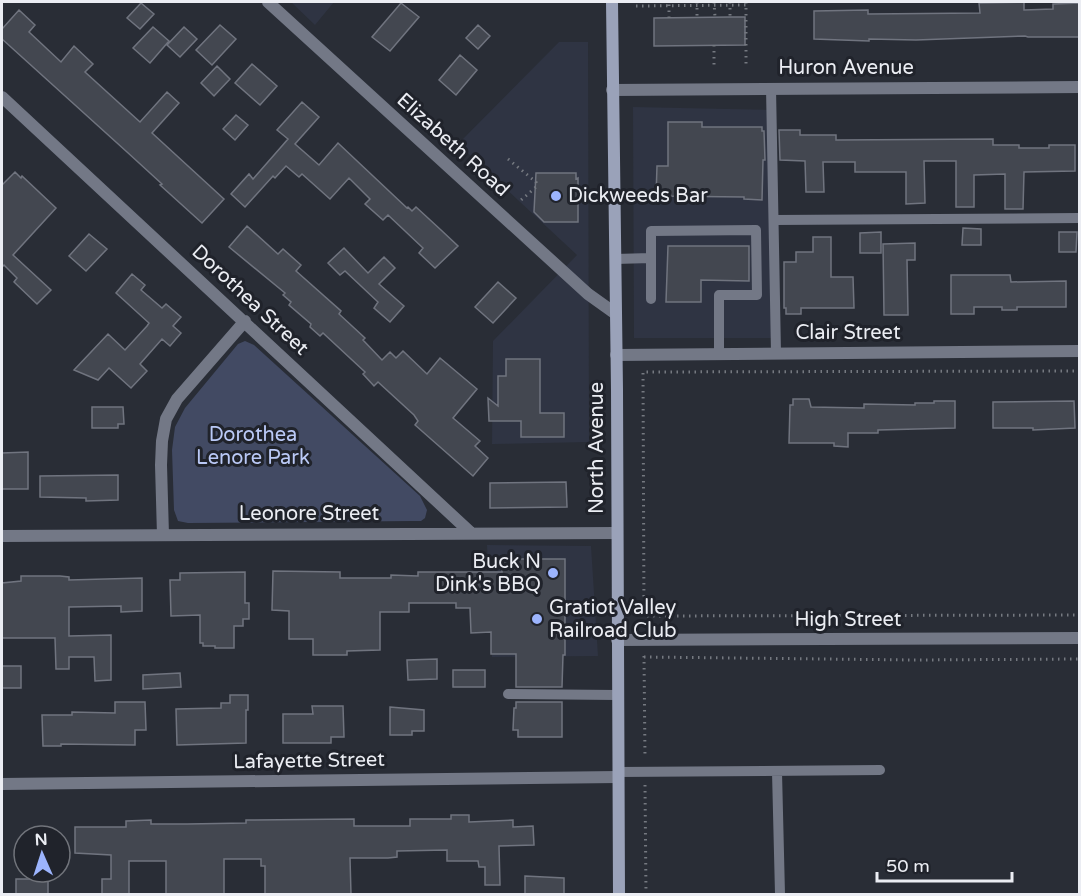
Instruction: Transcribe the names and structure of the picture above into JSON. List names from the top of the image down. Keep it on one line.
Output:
{"streets":{"main road":["North Avenue"],"street":["Huron Avenue","Elizabeth Road","Dorothea Street","Clair Street","Leonore Street","High Street","Lafayette Street"]},"crossings":[["Huron Avenue","North Avenue"],["Elizabeth Road","North Avenue"],["Dorothea Street","Leonore Street"],["Clair Street","North Avenue"],["North Avenue","Leonore Street"],["North Avenue","High Street"],["North Avenue","Lafayette Street"]],"parks":["Dorothea Lenore Park"],"places":["Dickweeds Bar","Buck N Dink's BBQ","Gratiot Valley Railroad Club"],"scale_bar":"50 m","north":"top"}
